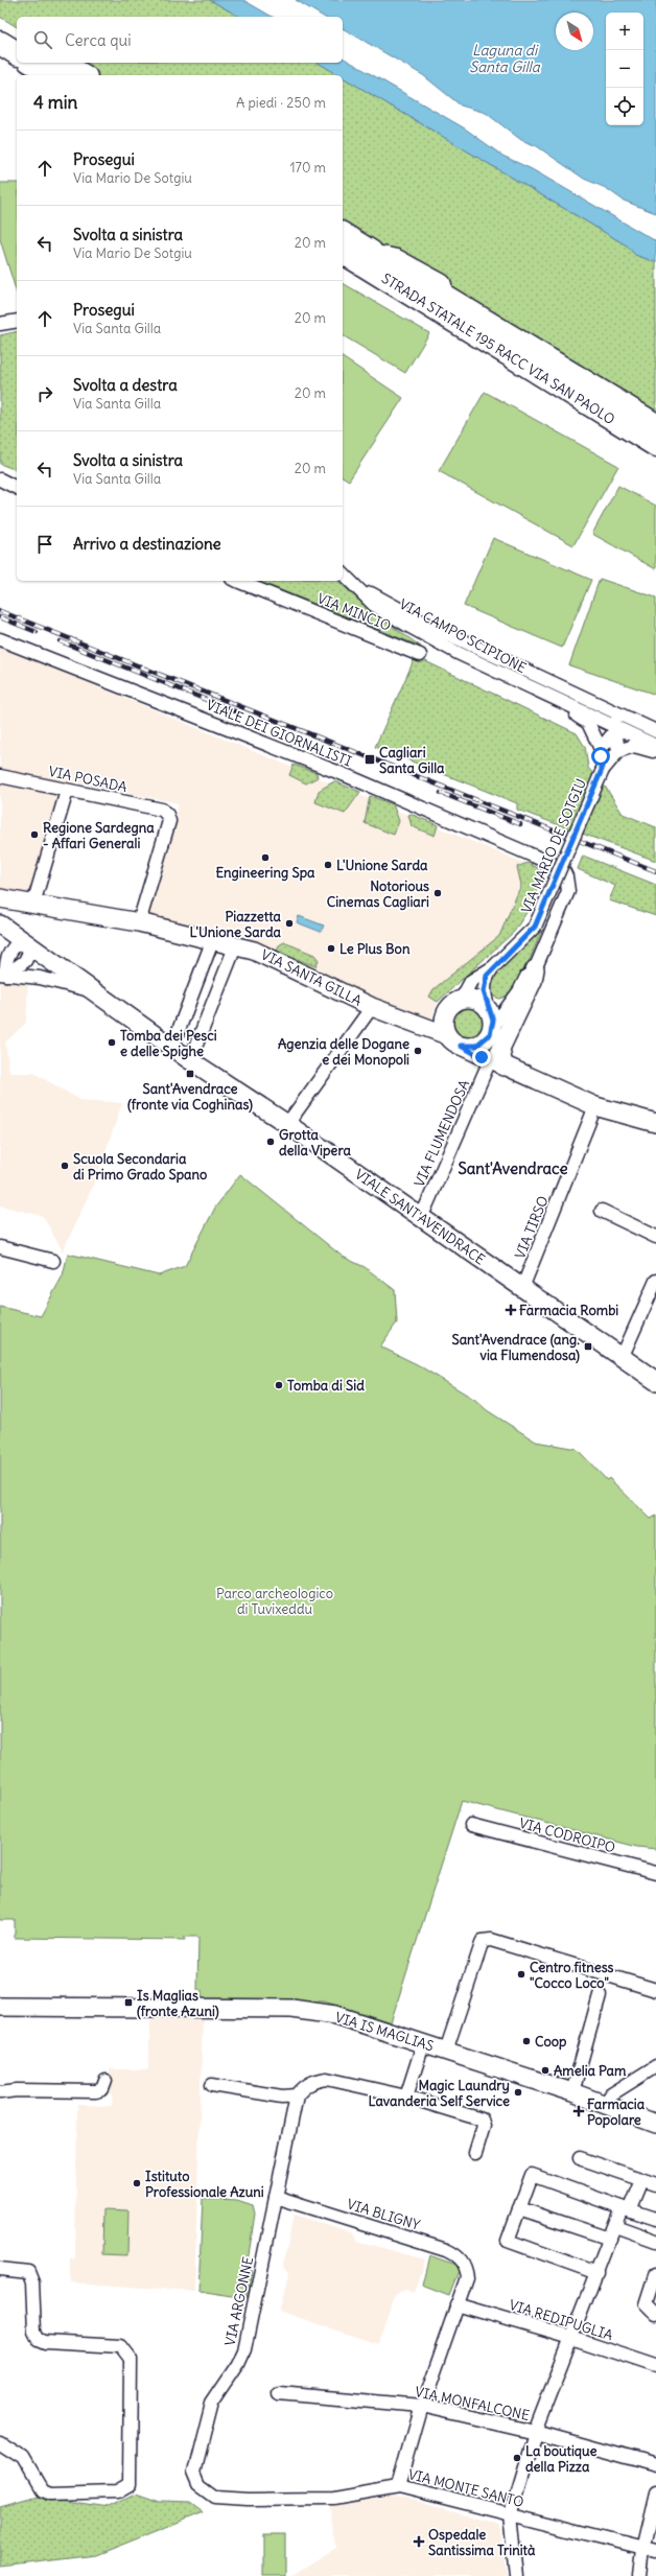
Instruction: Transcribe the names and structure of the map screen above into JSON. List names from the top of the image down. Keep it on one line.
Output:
{"streets":{"highway":["STRADA STATALE 195 RACC VIA SAN PAOLO"],"street":["VIA MINCIO","VIA CAMPO SCIPIONE","VIALE DEI GIORNALISTI","VIA POSADA","VIA MARIO DE SOTGIU","VIA SANTA GILLA","VIA FLUMENDOSA","VIALE SANT'AVENDRACE","VIA TIRSO","VIA CODROIPO","VIA IS MAGLIAS","VIA BLIGNY","VIA ARGONNE","VIA REDIPUGLIA","VIA MONFALCONE","VIA MONTE SANTO"]},"crossings":[["VIA CAMPO SCIPIONE","VIA MARIO DE SOTGIU"],["VIALE DEI GIORNALISTI","VIA MARIO DE SOTGIU"],["VIALE DEI GIORNALISTI","VIA SANTA GILLA"],["VIA POSADA","VIA SANTA GILLA"],["VIA MARIO DE SOTGIU","VIA SANTA GILLA"],["VIA SANTA GILLA","VIA FLUMENDOSA"],["VIA SANTA GILLA","VIA TIRSO"],["VIA FLUMENDOSA","VIALE SANT'AVENDRACE"],["VIALE SANT'AVENDRACE","VIA TIRSO"],["VIA BLIGNY","VIA ARGONNE"],["VIA BLIGNY","VIA REDIPUGLIA"],["VIA ARGONNE","VIA MONTE SANTO"]],"districts":["Sant'Avendrace"],"water":["Laguna di Santa Gilla"],"parks":["Parco archeologico di Tuvixeddu"],"places":{"transit":["Cagliari Santa Gilla","Sant'Avendrace (fronte via Coghinas)","Sant'Avendrace (ang. via Flumendosa)","Is Maglias (fronte Azuni)"],"other":["Regione Sardegna - Affari Generali","Engineering Spa","L'Unione Sarda","Notorious Cinemas Cagliari","Piazzetta L'Unione Sarda","Le Plus Bon","Tomba dei Pesci e delle Spighe","Agenzia delle Dogane e dei Monopoli","Grotta della Vipera","Scuola Secondaria di Primo Grado Spano","Tomba di Sid","Centro fitness \"Cocco Loco\"","Coop","Amelia Pam","Magic Laundry Lavanderia Self Service","Istituto Professionale Azuni","La boutique della Pizza"],"health":["Farmacia Rombi","Farmacia Popolare","Ospedale Santissima Trinità"]},"north":"bottom right","page":{"map_buttons":["+","−"],"search":"Cerca qui","heading":["4 min","A piedi · 250 m"],"list":[["Prosegui","Via Mario De Sotgiu","170 m"],["Svolta a sinistra","Via Mario De Sotgiu","20 m"],["Prosegui","Via Santa Gilla","20 m"],["Svolta a destra","Via Santa Gilla","20 m"],["Svolta a sinistra","Via Santa Gilla","20 m"],"Arrivo a destinazione"]}}
